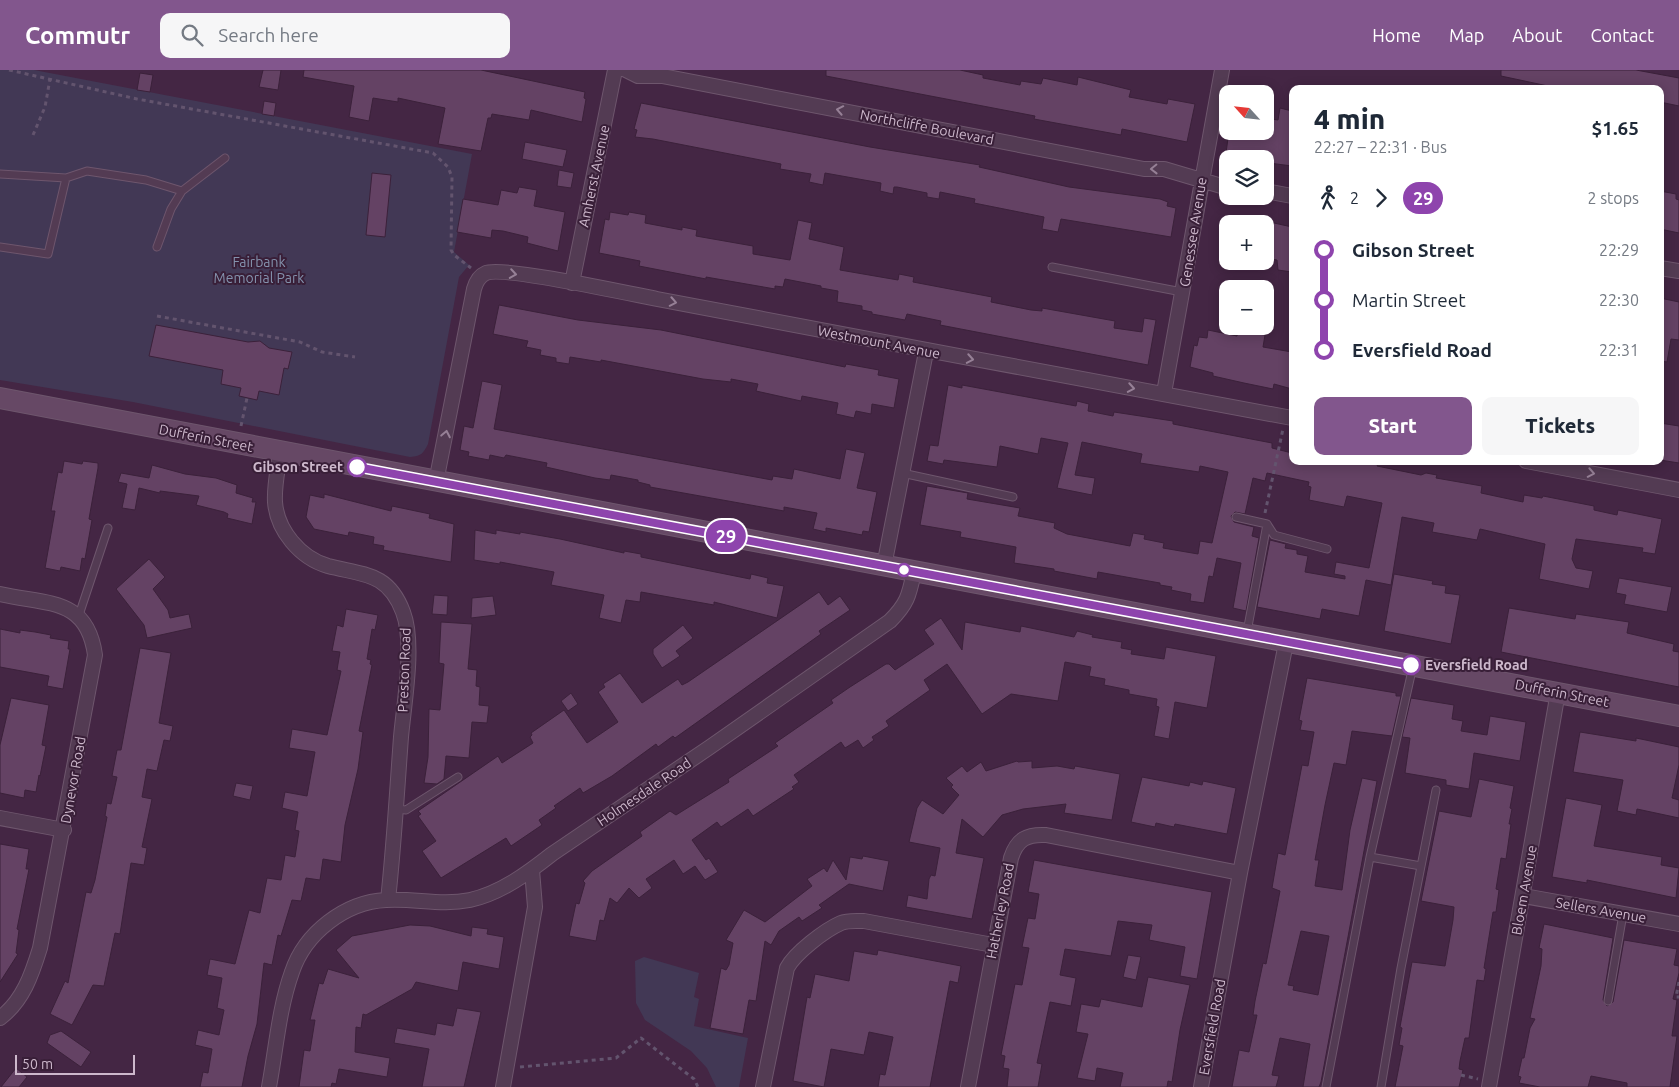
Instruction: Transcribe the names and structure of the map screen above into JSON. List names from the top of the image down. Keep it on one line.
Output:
{"streets":{"main road":["Dufferin Street"],"street":["Northcliffe Boulevard","Amherst Avenue","Genessee Avenue","Westmount Avenue","Preston Road","Dynevor Road","Holmesdale Road","Bloem Avenue","Sellers Avenue","Hatherley Road","Eversfield Road"]},"crossings":[["Northcliffe Boulevard","Genessee Avenue"],["Amherst Avenue","Westmount Avenue"],["Genessee Avenue","Westmount Avenue"],["Westmount Avenue","Dufferin Street"],["Dufferin Street","Preston Road"],["Dufferin Street","Holmesdale Road"],["Dufferin Street","Bloem Avenue"],["Dufferin Street","Eversfield Road"],["Preston Road","Holmesdale Road"],["Bloem Avenue","Sellers Avenue"],["Hatherley Road","Eversfield Road"]],"one_way":["Northcliffe Boulevard","Westmount Avenue"],"parks":["Fairbank Memorial Park"],"places":["Gibson Street","Eversfield Road"],"lines":["bus line 29"],"scale_bar":"50 m","north":"top left","page":{"header":"Commutr","search":"Search here","nav":["Home","Map","About","Contact"],"on_map":"29","map_buttons":["+","−"],"heading":["4 min","22:27 – 22:31 · Bus","$1.65"],"legs":["2","29","2 stops"],"list":[{"name":"Gibson Street","value":"22:29"},{"name":"Martin Street","value":"22:30"},{"name":"Eversfield Road","value":"22:31"}],"buttons":["Start","Tickets"],"scale":"50 m"}}
